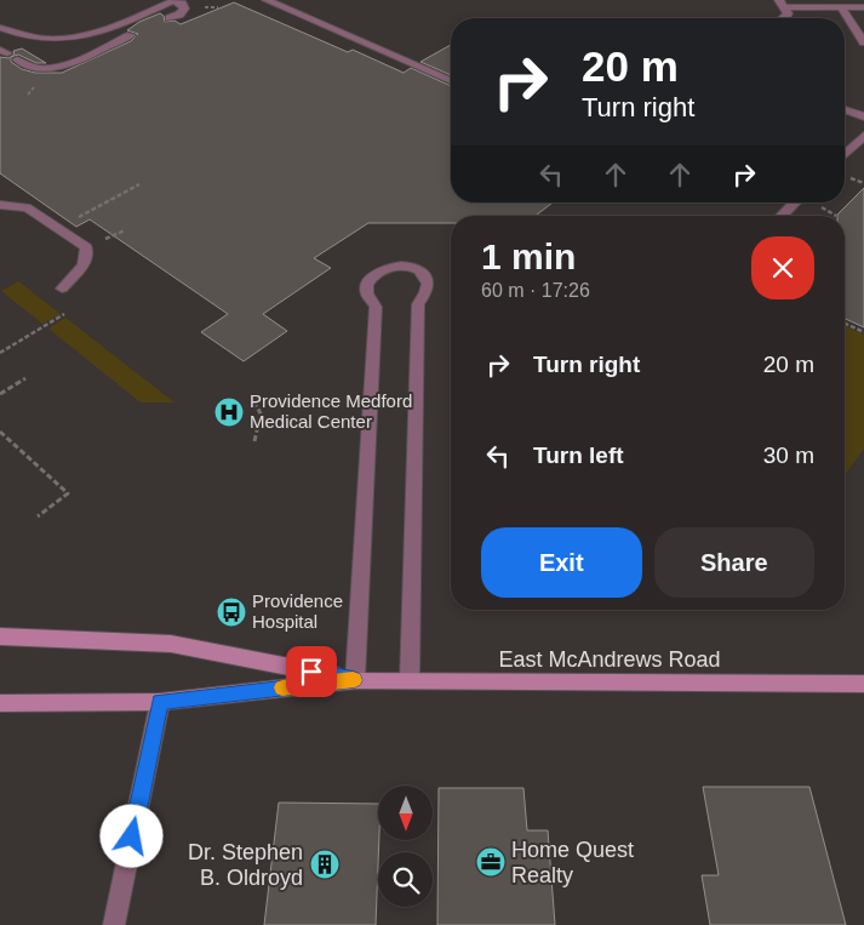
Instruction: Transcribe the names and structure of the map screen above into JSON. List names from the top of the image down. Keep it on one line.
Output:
{"streets":{"main road":["East McAndrews Road"]},"places":{"hospital":["Providence Medford Medical Center"],"bus stop":["Providence Hospital"],"office":["Home Quest Realty"],"building":["Dr. Stephen B. Oldroyd"]},"north":"bottom","page":{"turn":["20 m","Turn right"],"heading":["1 min","60 m · 17:26"],"list":[{"name":"Turn right","value":"20 m"},{"name":"Turn left","value":"30 m"}],"buttons":["Exit","Share"]}}
